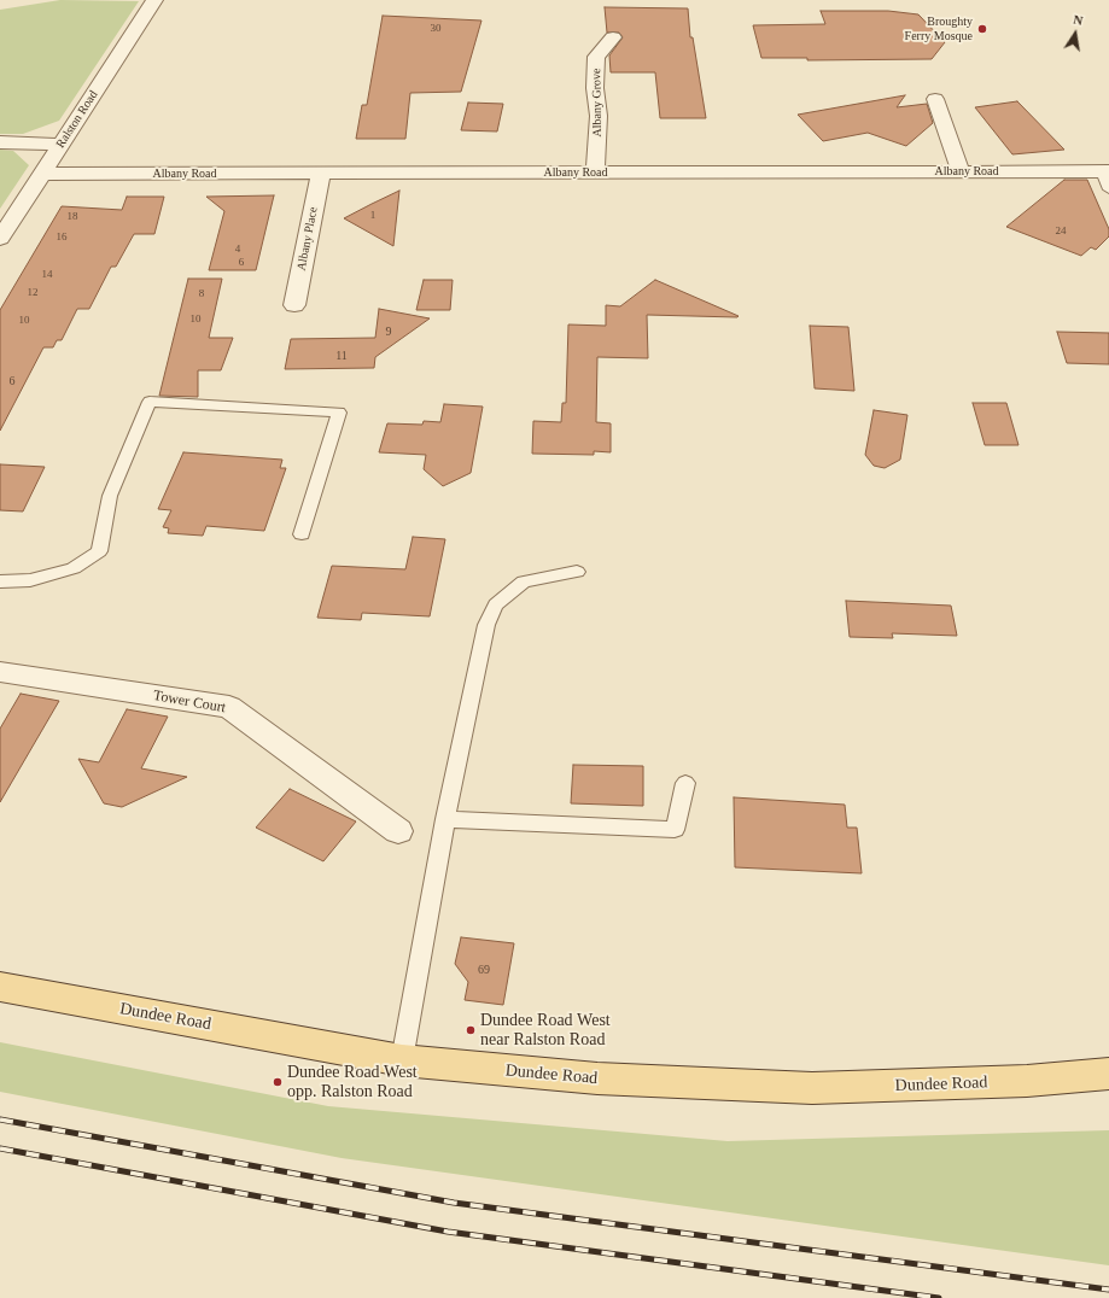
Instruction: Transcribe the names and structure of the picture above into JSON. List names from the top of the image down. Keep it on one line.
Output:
{"streets":{"main road":["Dundee Road"],"street":["Albany Grove","Ralston Road","Albany Road","Albany Place","Tower Court"]},"crossings":[["Albany Grove","Albany Road"],["Ralston Road","Albany Road"],["Albany Road","Albany Place"]],"places":["Broughty Ferry Mosque","Dundee Road West near Ralston Road","Dundee Road West opp. Ralston Road"],"house_numbers":["30","1","18","24","16","4","6","14","12","8","10","10","9","11","6","69"],"north":"top"}
